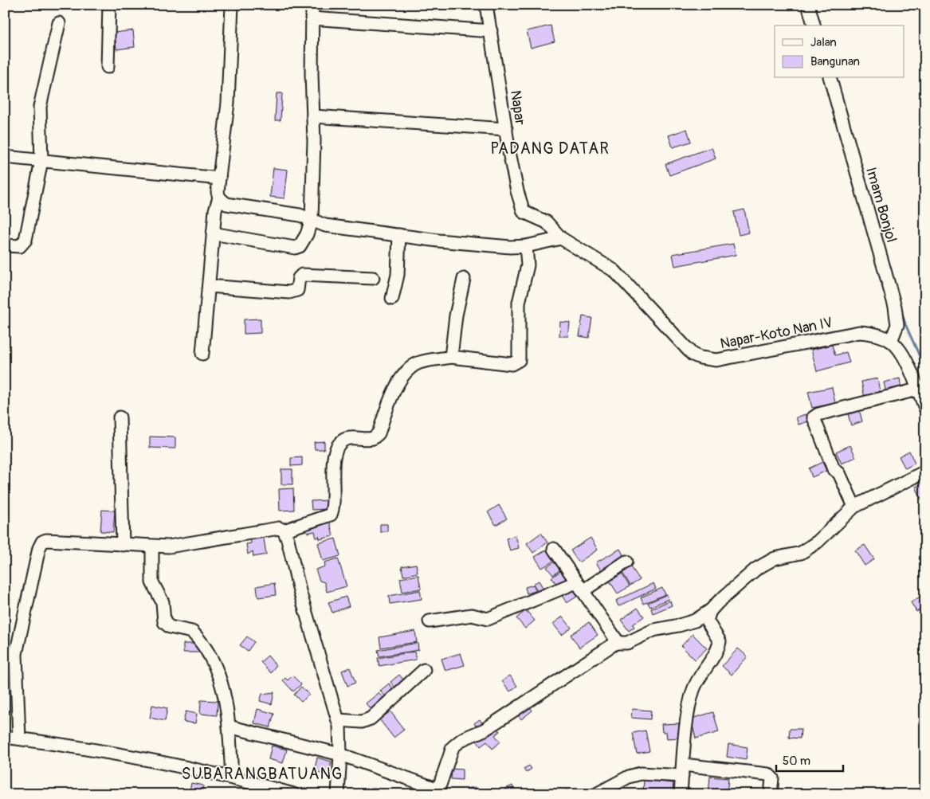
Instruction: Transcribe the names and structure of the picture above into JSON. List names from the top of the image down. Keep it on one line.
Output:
{"streets":{"street":["Napar","Imam Bonjol","Napar-Koto Nan IV"]},"crossings":[["Napar","Napar-Koto Nan IV"],["Imam Bonjol","Napar-Koto Nan IV"]],"districts":["PADANG DATAR","SUBARANGBATUANG"],"legend":["Jalan","Bangunan"],"scale_bar":"50 m"}
